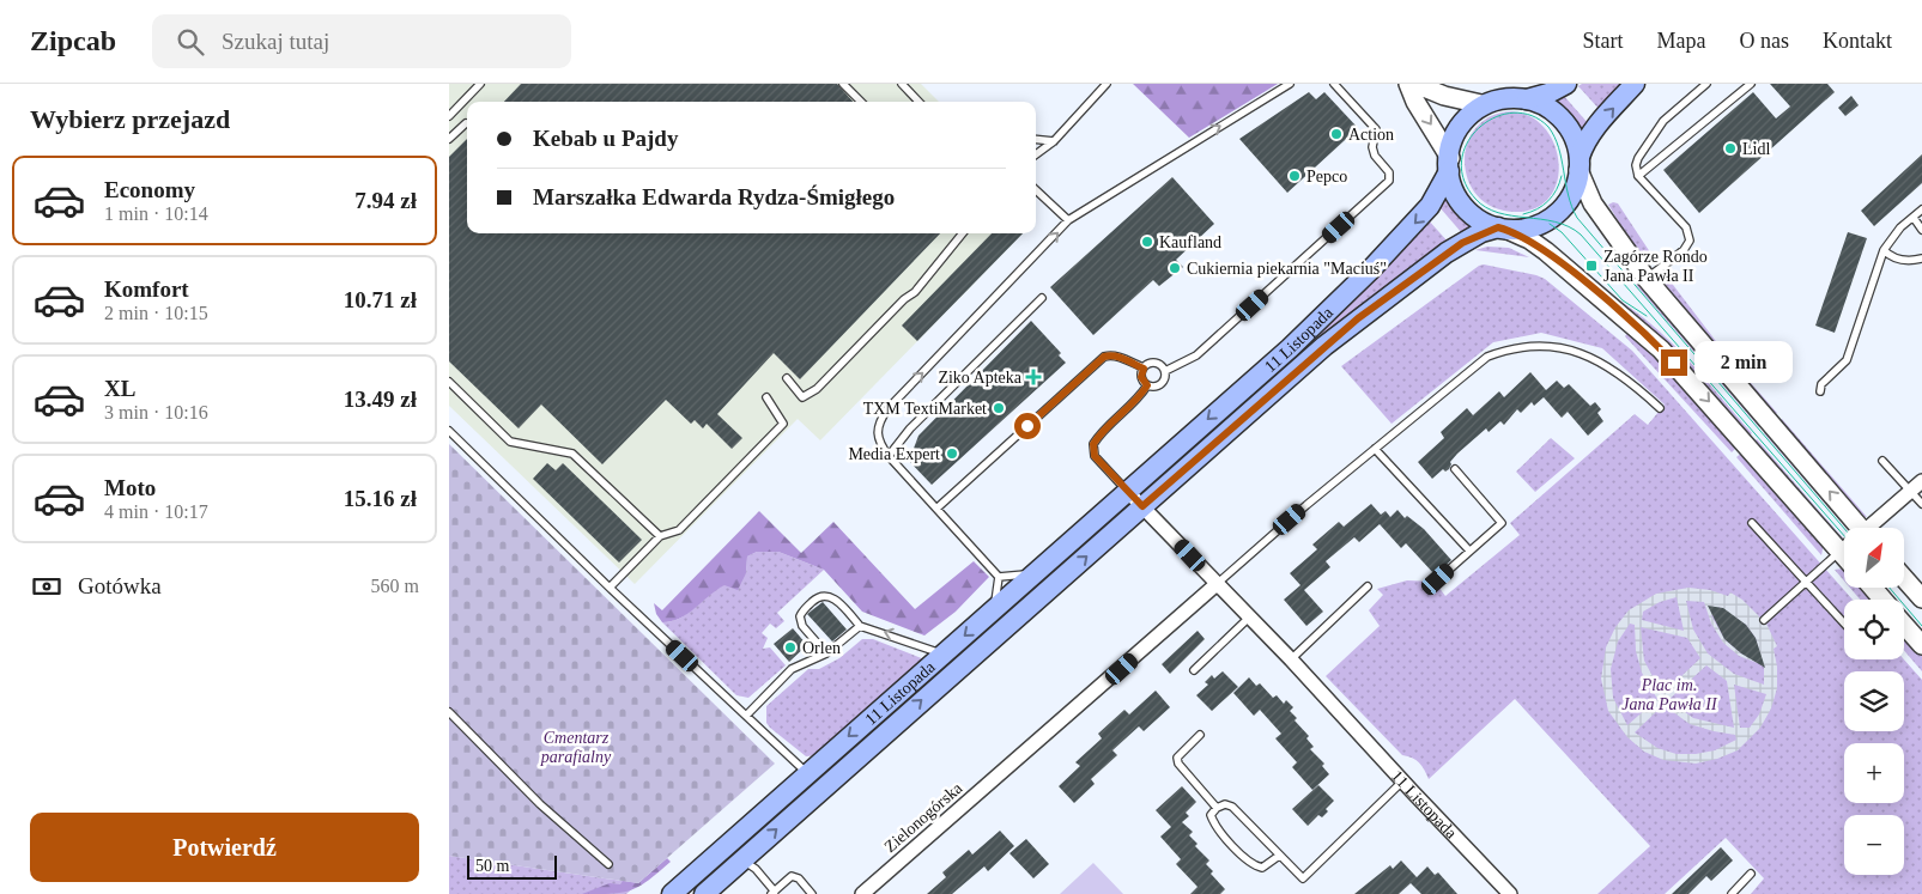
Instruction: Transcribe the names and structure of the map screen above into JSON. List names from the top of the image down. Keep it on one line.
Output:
{"streets":{"main road":["11 Listopada"],"street":["Zielonogórska"]},"crossings":[["11 Listopada","Zielonogórska"]],"parks":["Plac im. Jana Pawła II","Cmentarz parafialny"],"places":{"other":["Action","Lidl","Pepco","Kaufland","Cukiernia piekarnia \"Maciuś\"","TXM TextiMarket","Media Expert","Orlen"],"transit":["Zagórze Rondo Jana Pawła II"],"health":["Ziko Apteka"]},"scale_bar":"50 m","north":"top right","page":{"header":"Zipcab","search":"Szukaj tutaj","nav":["Start","Mapa","O nas","Kontakt"],"heading":"Wybierz przejazd","banner":["Kebab u Pajdy","Marszałka Edwarda Rydza-Śmigłego"],"list":[{"name":"Economy","note":"1 min · 10:14","value":"7.94 zł"},{"name":"Komfort","note":"2 min · 10:15","value":"10.71 zł"},{"name":"XL","note":"3 min · 10:16","value":"13.49 zł"},{"name":"Moto","note":"4 min · 10:17","value":"15.16 zł"}],"bubble":"2 min","map_buttons":["+","−"],"pay":["Gotówka","560 m"],"buttons":"Potwierdź","scale":"50 m"}}
